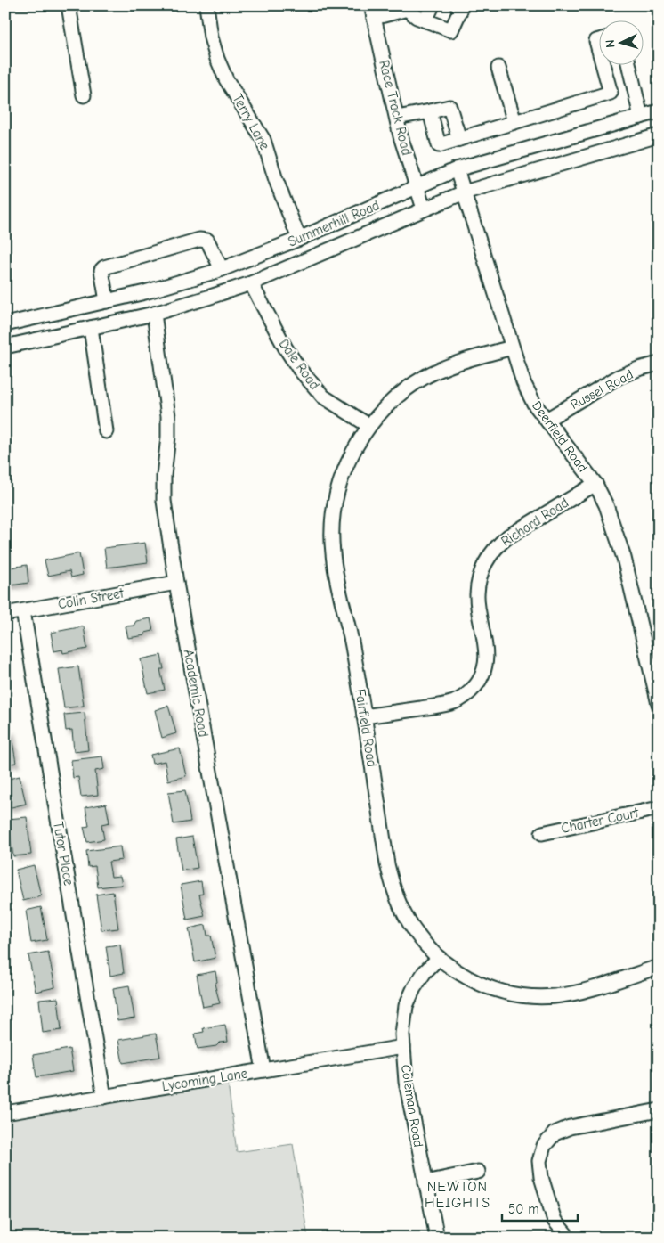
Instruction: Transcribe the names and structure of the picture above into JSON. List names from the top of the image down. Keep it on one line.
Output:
{"streets":{"street":["Race Track Road","Terry Lane","Summerhill Road","Dale Road","Russel Road","Deerfield Road","Richard Road","Colin Street","Academic Road","Fairfield Road","Charter Court","Tutor Place","Lycoming Lane","Coleman Road"]},"crossings":[["Race Track Road","Summerhill Road"],["Terry Lane","Summerhill Road"],["Summerhill Road","Dale Road"],["Summerhill Road","Deerfield Road"],["Summerhill Road","Academic Road"],["Dale Road","Fairfield Road"],["Russel Road","Deerfield Road"],["Deerfield Road","Richard Road"],["Deerfield Road","Fairfield Road"],["Richard Road","Fairfield Road"],["Colin Street","Academic Road"],["Colin Street","Tutor Place"],["Academic Road","Lycoming Lane"],["Fairfield Road","Coleman Road"],["Tutor Place","Lycoming Lane"],["Lycoming Lane","Coleman Road"]],"districts":["NEWTON HEIGHTS"],"scale_bar":"50 m","north":"left"}
